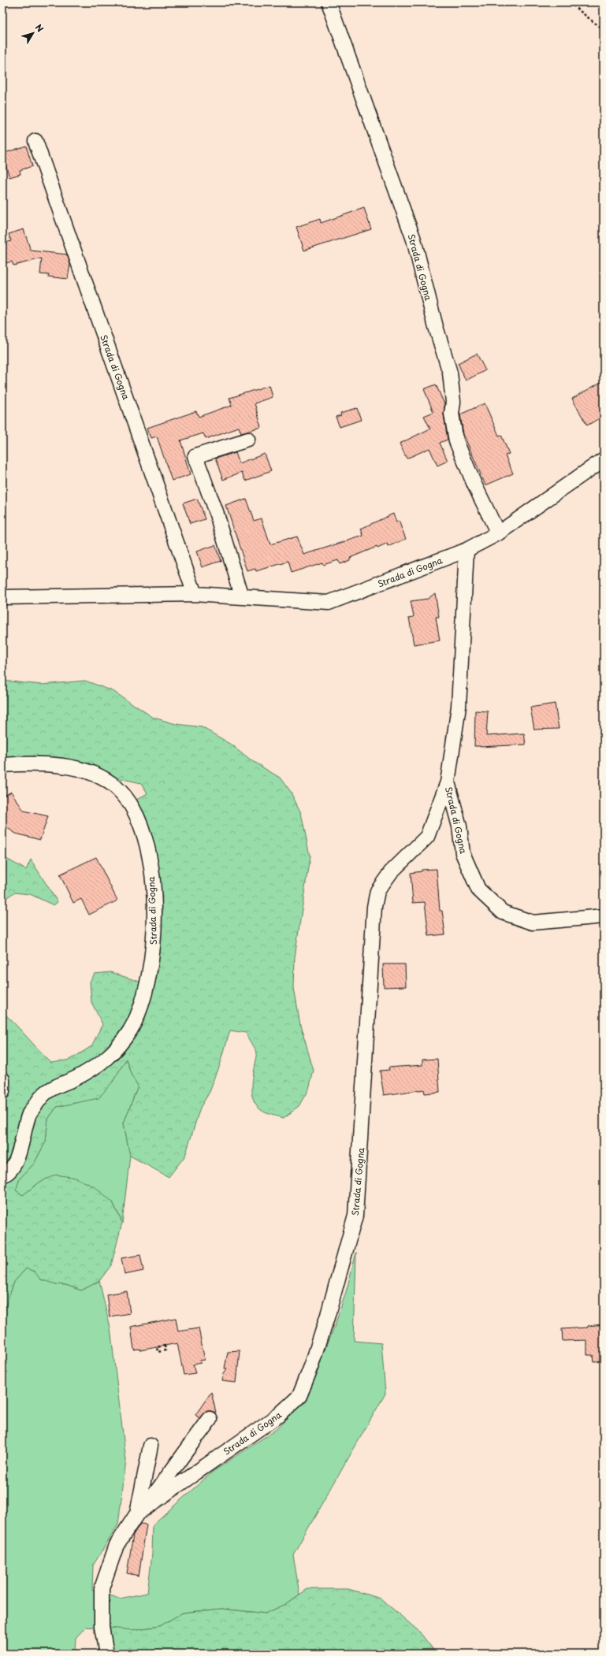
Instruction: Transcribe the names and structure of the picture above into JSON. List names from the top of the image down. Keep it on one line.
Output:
{"streets":{"street":["Strada di Gogna"]},"north":"top right"}
